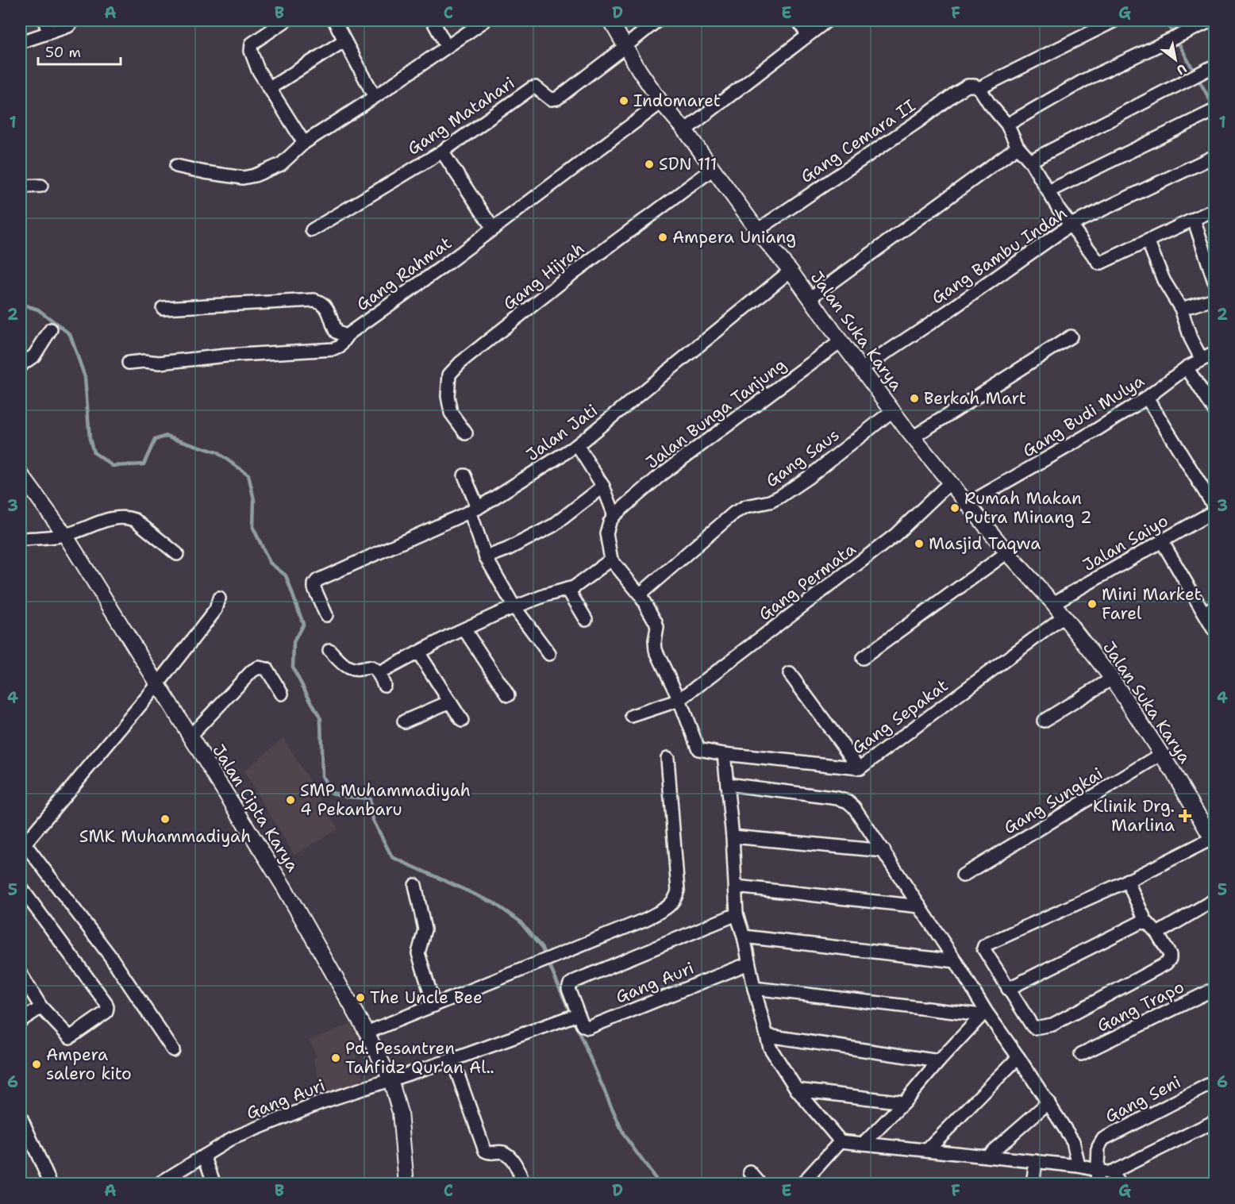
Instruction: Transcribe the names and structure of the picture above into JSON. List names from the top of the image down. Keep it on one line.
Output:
{"streets":{"main road":["Jalan Suka Karya","Jalan Cipta Karya"],"street":["Gang Matahari","Gang Cemara II","Gang Bambu Indah","Gang Rahmat","Gang Hijrah","Jalan Bunga Tanjung","Gang Budi Mulya","Jalan Jati","Gang Saus","Jalan Saiyo","Gang Permata","Gang Sepakat","Gang Sungkai","Gang Auri","Gang Trapo","Gang Seni"]},"crossings":[["Gang Matahari","Jalan Suka Karya"],["Gang Cemara II","Jalan Suka Karya"],["Gang Bambu Indah","Jalan Suka Karya"],["Gang Rahmat","Jalan Suka Karya"],["Gang Hijrah","Jalan Suka Karya"],["Jalan Suka Karya","Jalan Bunga Tanjung"],["Jalan Suka Karya","Gang Budi Mulya"],["Jalan Suka Karya","Jalan Jati"],["Jalan Suka Karya","Gang Saus"],["Jalan Suka Karya","Jalan Saiyo"],["Jalan Suka Karya","Gang Permata"],["Jalan Suka Karya","Gang Sepakat"],["Jalan Suka Karya","Gang Sungkai"],["Gang Permata","Gang Sepakat"],["Jalan Cipta Karya","Gang Auri"]],"places":{"other":["Indomaret","SDN 111","Ampera Uniang","Berkah Mart","Rumah Makan Putra Minang 2","Masjid Taqwa","Mini Market Farel","SMP Muhammadiyah 4 Pekanbaru","SMK Muhammadiyah","The Uncle Bee","Pd. Pesantren Tahfidz Qur'an Al..","Ampera salero kito"],"health":["Klinik Drg. Marlina"]},"scale_bar":"50 m","north":"bottom right","grid":{"columns":["A","B","C","D","E","F","G"],"rows":["1","2","3","4","5","6"]}}
